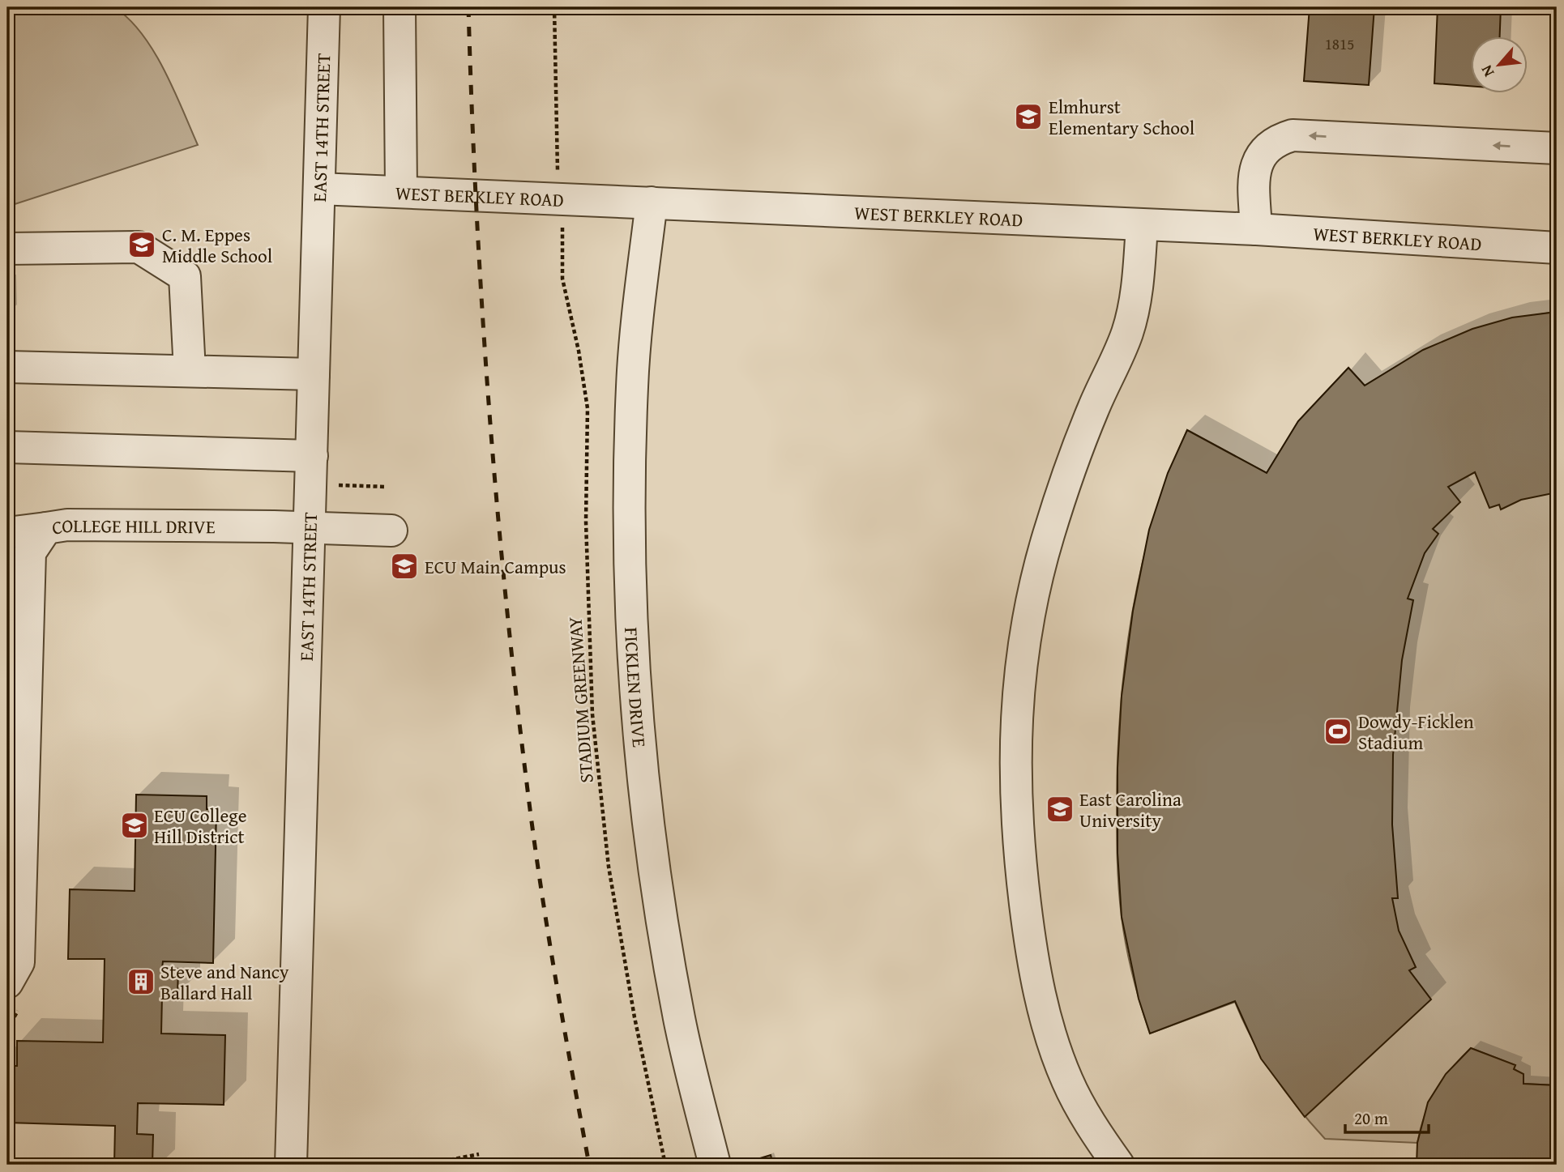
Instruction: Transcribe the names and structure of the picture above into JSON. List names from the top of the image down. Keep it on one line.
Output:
{"streets":{"street":["EAST 14TH STREET","WEST BERKLEY ROAD","COLLEGE HILL DRIVE","FICKLEN DRIVE"],"path":["STADIUM GREENWAY"]},"crossings":[["EAST 14TH STREET","WEST BERKLEY ROAD"],["EAST 14TH STREET","COLLEGE HILL DRIVE"],["WEST BERKLEY ROAD","FICKLEN DRIVE"]],"places":{"school or university":["Elmhurst Elementary School","C. M. Eppes Middle School","ECU Main Campus","East Carolina University","ECU College Hill District"],"sports":["Dowdy-Ficklen Stadium"],"building":["Steve and Nancy Ballard Hall"]},"house_numbers":["1815"],"scale_bar":"20 m","north":"bottom left"}
